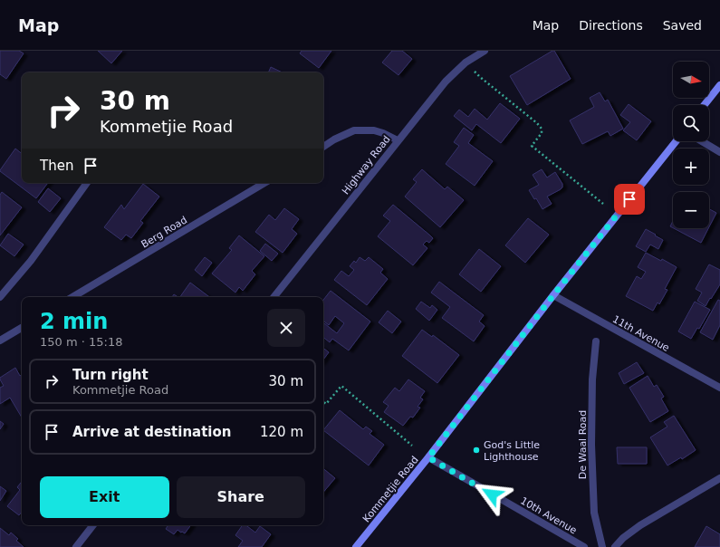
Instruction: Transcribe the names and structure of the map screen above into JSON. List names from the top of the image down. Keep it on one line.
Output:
{"streets":{"main road":["Kommetjie Road"],"street":["Highway Road","Berg Road","11th Avenue","De Waal Road","10th Avenue"]},"crossings":[["11th Avenue","Kommetjie Road"],["Kommetjie Road","10th Avenue"]],"places":["God's Little Lighthouse"],"north":"right","page":{"header":"Map","nav":["Map","Directions","Saved"],"map_buttons":["+","−"],"turn":["30 m","Kommetjie Road"],"then":"Then","heading":["2 min","150 m · 15:18"],"list":[{"name":"Turn right","note":"Kommetjie Road","value":"30 m"},{"name":"Arrive at destination","value":"120 m"}],"buttons":["Exit","Share"]}}
